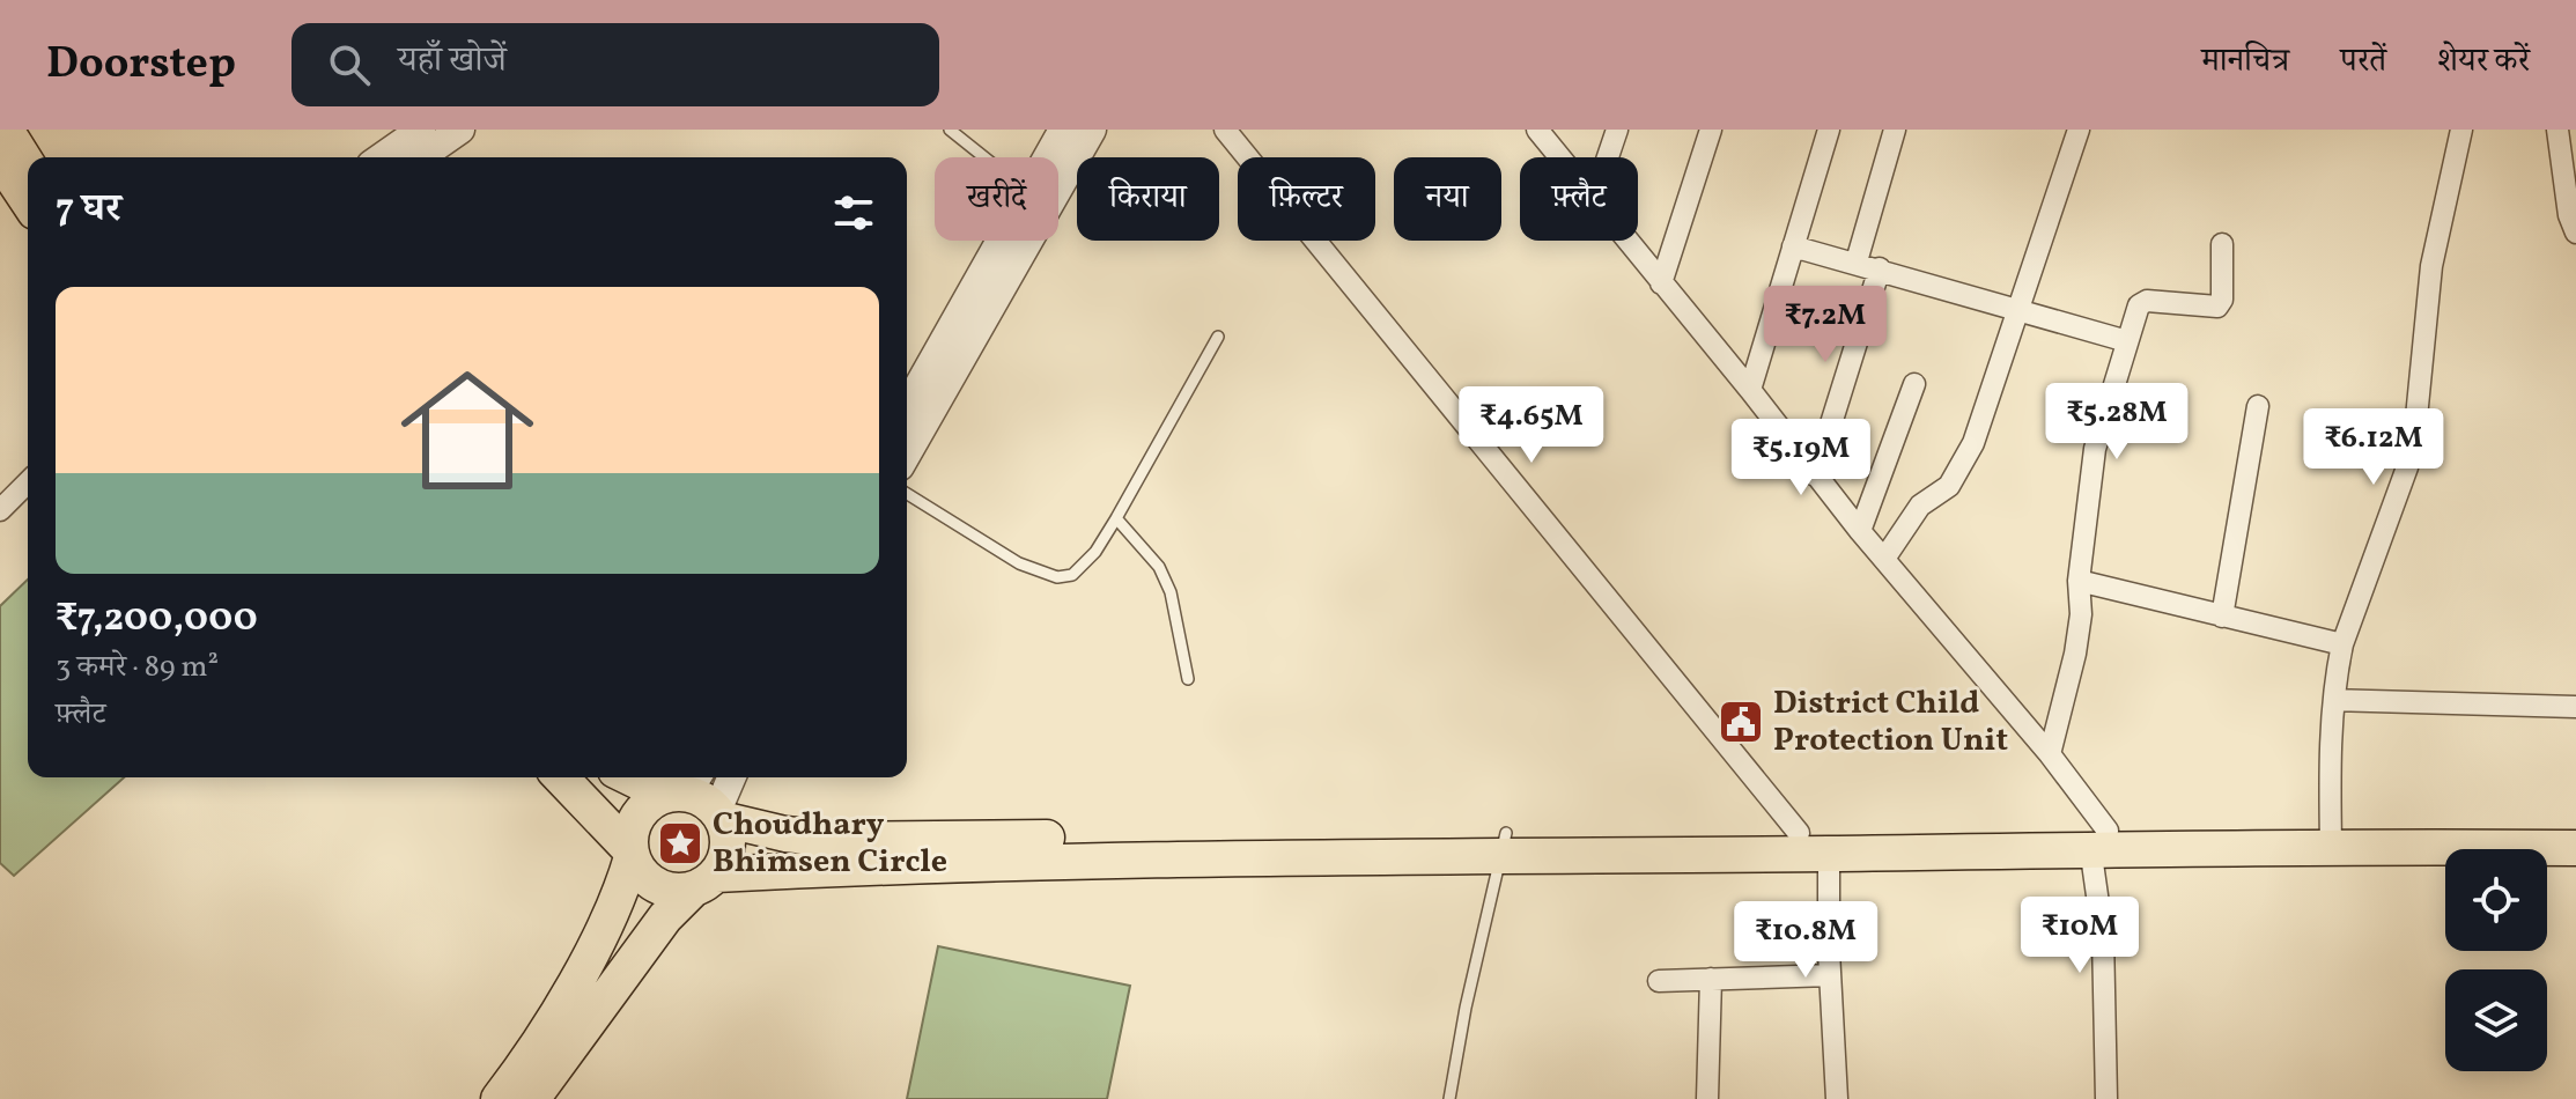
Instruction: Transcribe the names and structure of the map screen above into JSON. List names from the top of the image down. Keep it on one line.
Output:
{"places":{"public building":["District Child Protection Unit"],"place":["Choudhary Bhimsen Circle"]},"page":{"header":"Doorstep","search":"यहाँ खोजें","nav":["मानचित्र","परतें","शेयर करें"],"chip":["खरीदें","किराया","फ़िल्टर","नया","फ़्लैट"],"heading":"7 घर","list":[{"name":"₹7,200,000","note":"3 कमरे · 89 m² · फ़्लैट"}],"price":["₹7.2M","₹5.28M","₹4.65M","₹6.12M","₹5.19M","₹10M","₹10.8M"]}}
